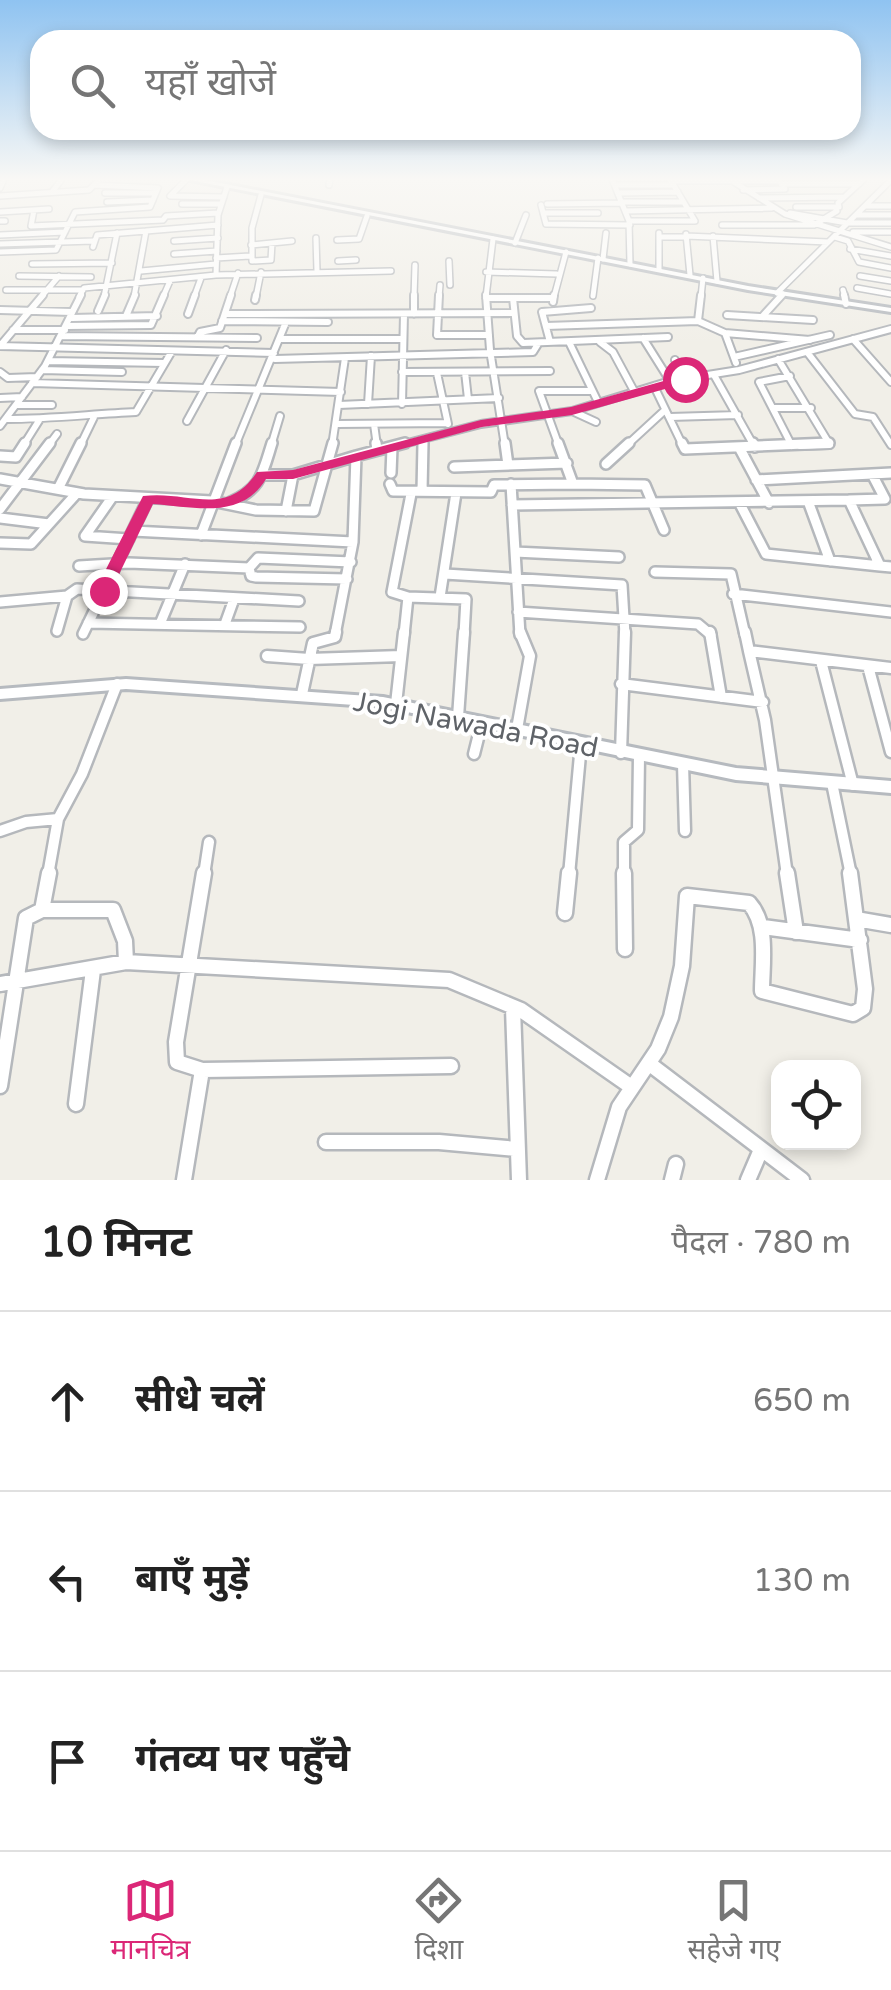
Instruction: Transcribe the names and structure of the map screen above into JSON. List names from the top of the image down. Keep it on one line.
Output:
{"streets":{"street":["Jogi Nawada Road"]},"page":{"search":"यहाँ खोजें","heading":["10 मिनट","पैदल · 780 m"],"list":[["सीधे चलें","650 m"],["बाएँ मुड़ें","130 m"],"गंतव्य पर पहुँचे"],"nav":["मानचित्र","दिशा","सहेजे गए"]}}
